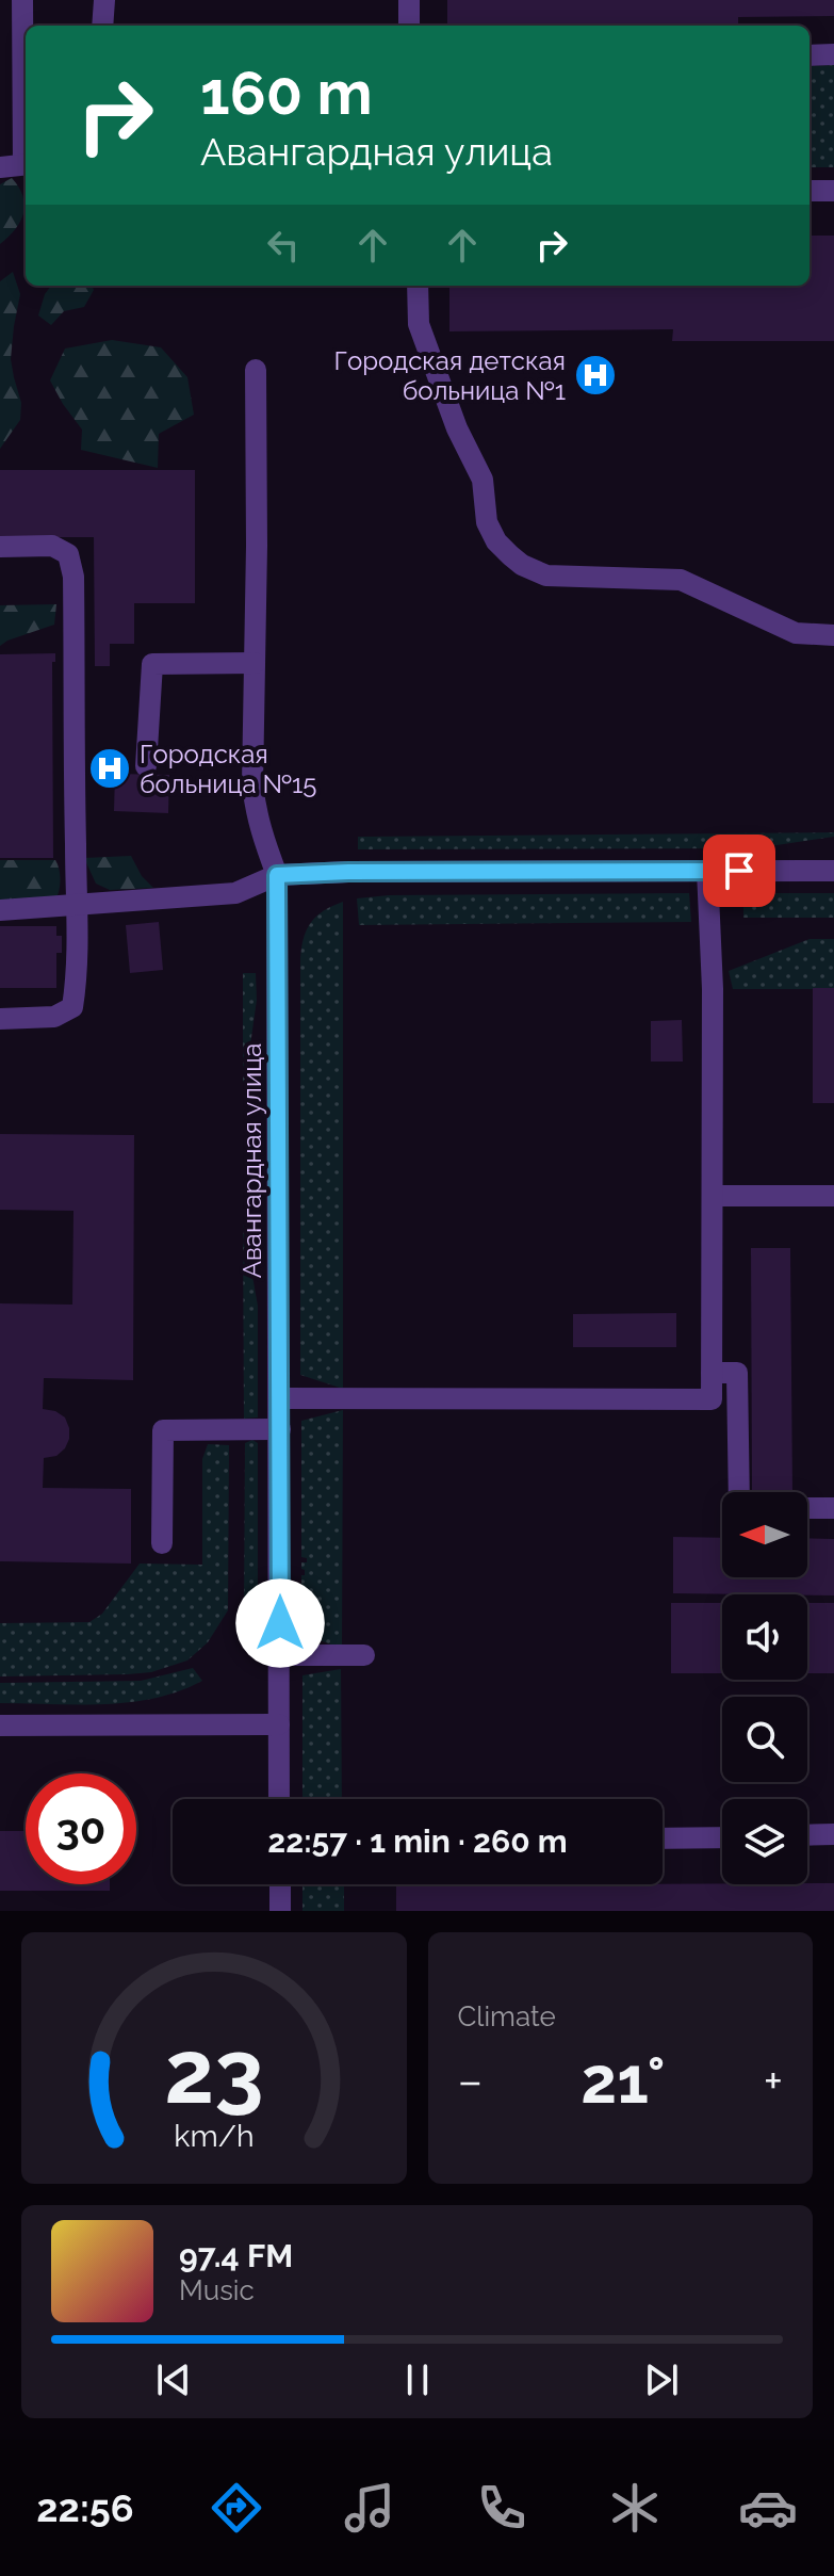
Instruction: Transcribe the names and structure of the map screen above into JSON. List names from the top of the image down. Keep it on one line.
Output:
{"streets":{"street":["Авангардная улица"]},"places":{"hospital":["Городская детская больница №1","Городская больница №15"]},"north":"left","page":{"turn":["160 m","Авангардная улица"],"limit":"30","trip":"22:57 · 1 min · 260 m","tile":"Climate","heat":["−","21°","+"],"song":["97.4 FM","Music"],"tabs":"22:56","gauge":["23","km/h"]}}
